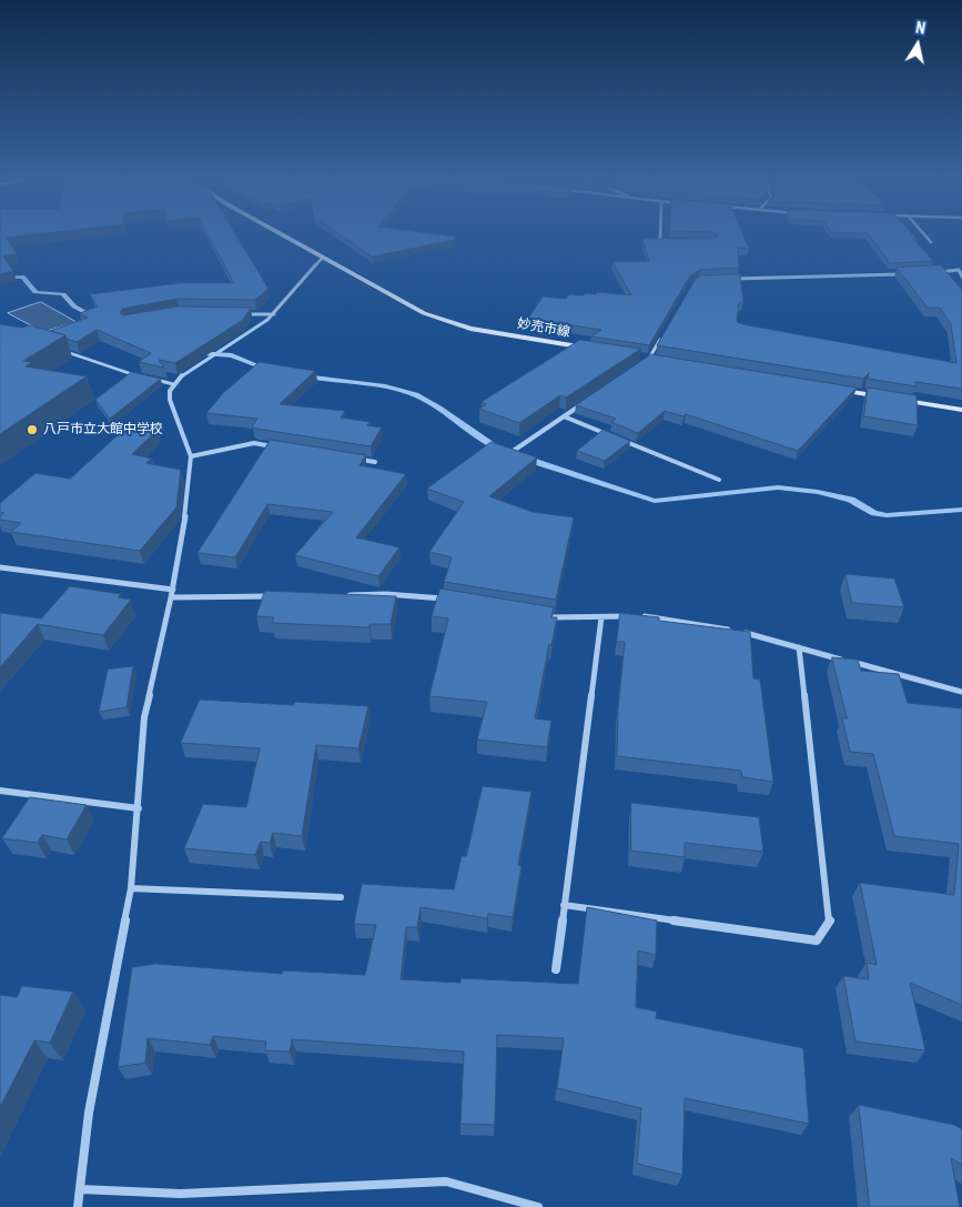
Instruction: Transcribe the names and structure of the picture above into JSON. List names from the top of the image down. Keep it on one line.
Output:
{"streets":{"main road":["妙売市線"]},"places":["八戸市立大館中学校"],"north":"top"}
